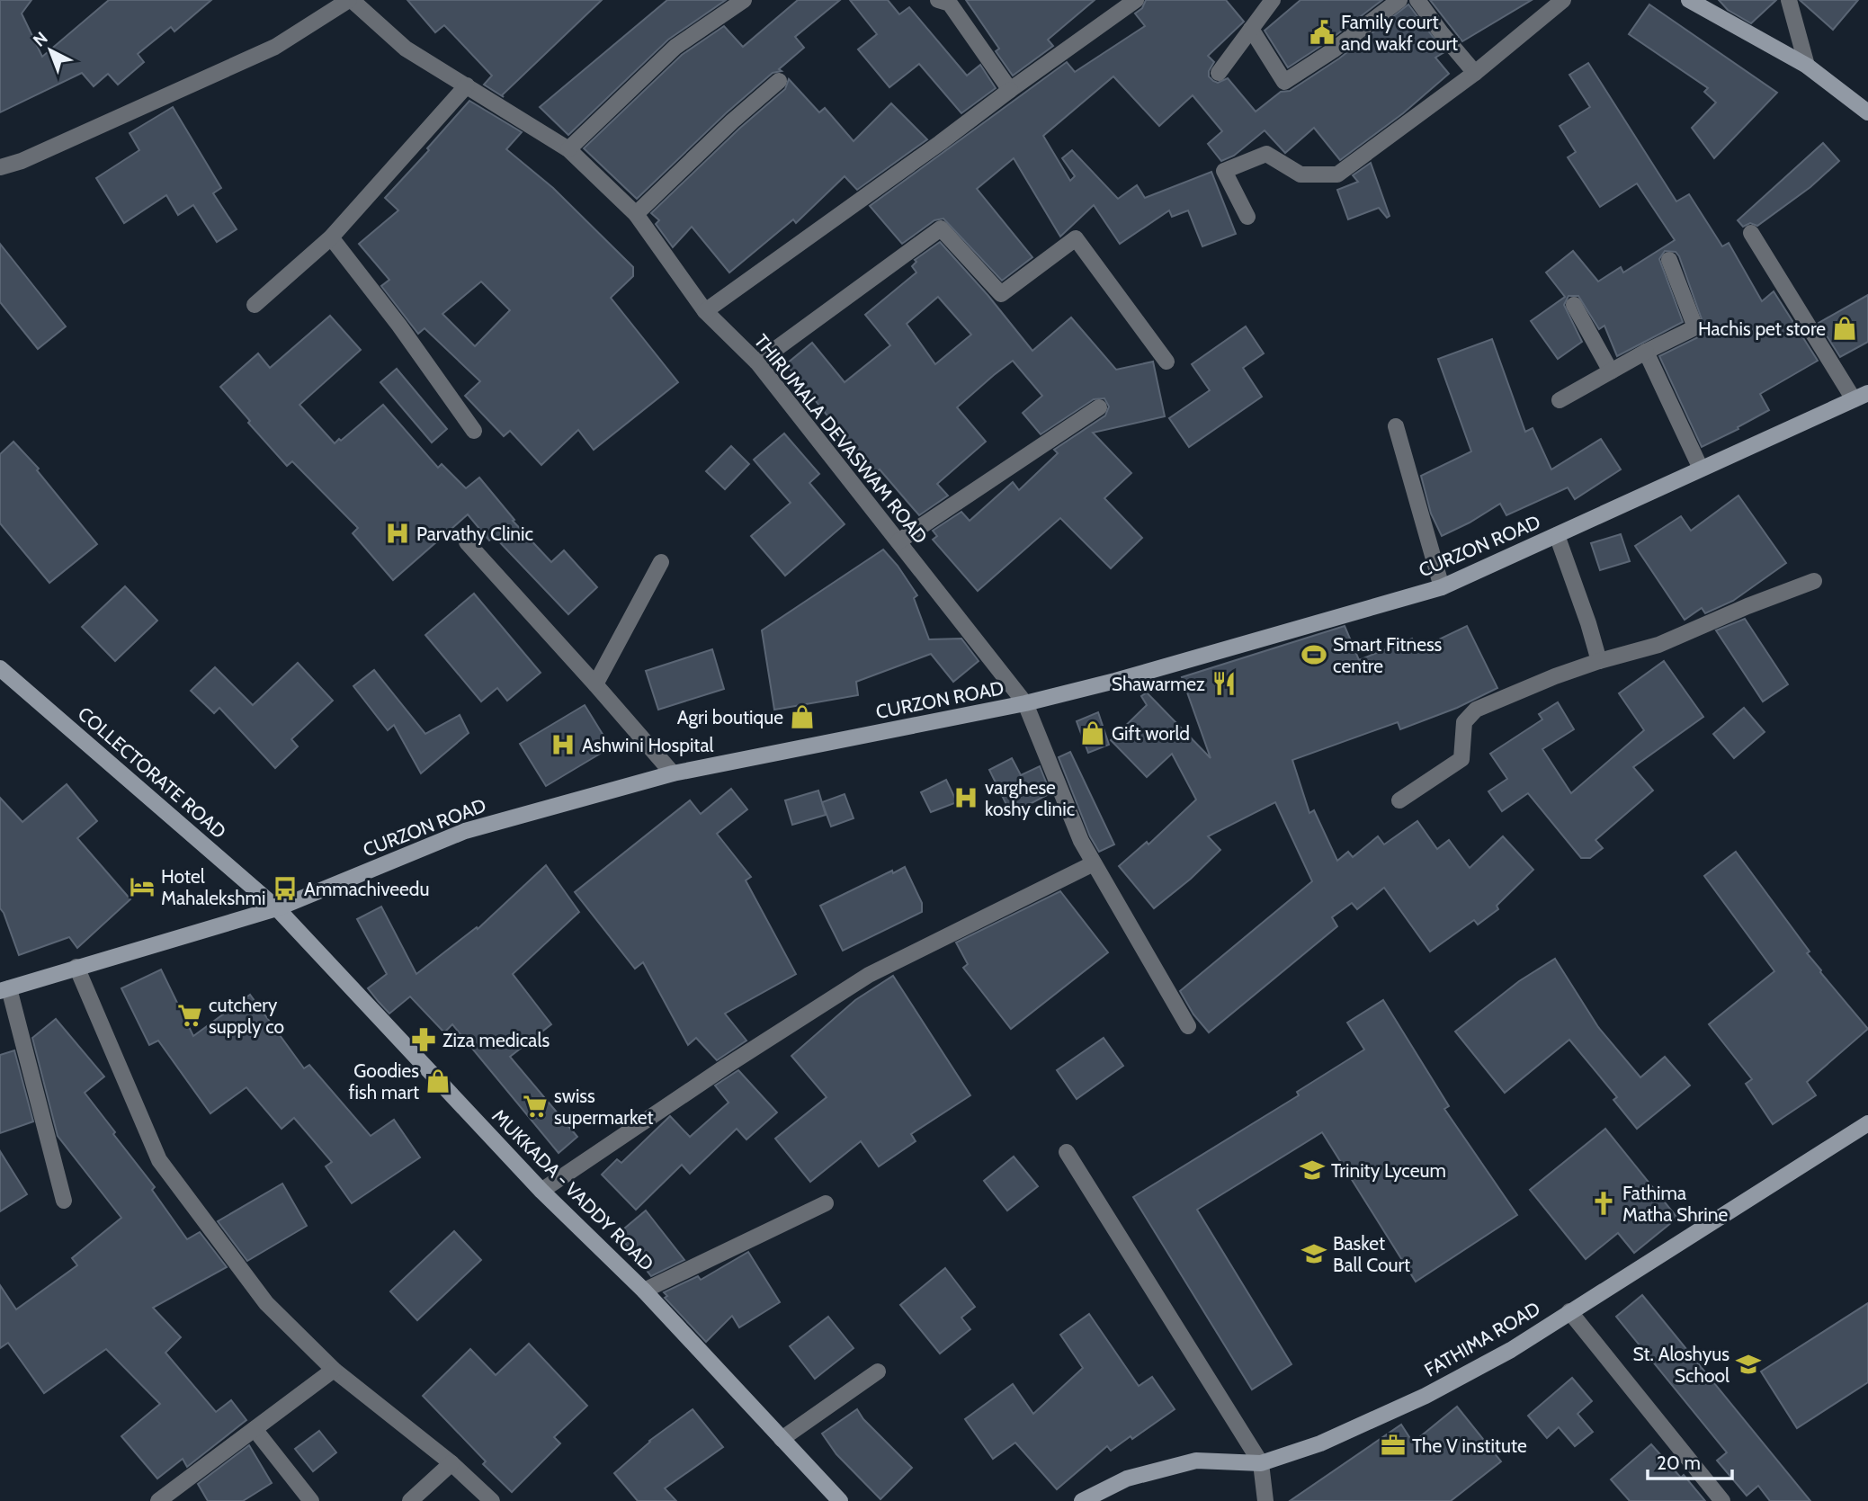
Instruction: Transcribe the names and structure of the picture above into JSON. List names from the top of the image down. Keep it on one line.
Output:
{"streets":{"main road":["CURZON ROAD","COLLECTORATE ROAD","MUKKADA - VADDY ROAD","FATHIMA ROAD"],"street":["THIRUMALA DEVASWAM ROAD"]},"crossings":[["THIRUMALA DEVASWAM ROAD","CURZON ROAD"],["CURZON ROAD","COLLECTORATE ROAD"],["CURZON ROAD","MUKKADA - VADDY ROAD"],["COLLECTORATE ROAD","MUKKADA - VADDY ROAD"]],"places":{"public building":["Family court and wakf court"],"shop":["Hachis pet store","Agri boutique","Gift world","Goodies fish mart"],"hospital":["Parvathy Clinic","Ashwini Hospital","varghese koshy clinic"],"sports":["Smart Fitness centre"],"restaurant":["Shawarmez"],"hotel":["Hotel Mahalekshmi"],"bus stop":["Ammachiveedu"],"supermarket":["cutchery supply co","swiss supermarket"],"pharmacy":["Ziza medicals"],"school or university":["Trinity Lyceum","Basket Ball Court","St. Aloshyus School"],"church":["Fathima Matha Shrine"],"office":["The V institute"]},"scale_bar":"20 m","north":"top left"}
